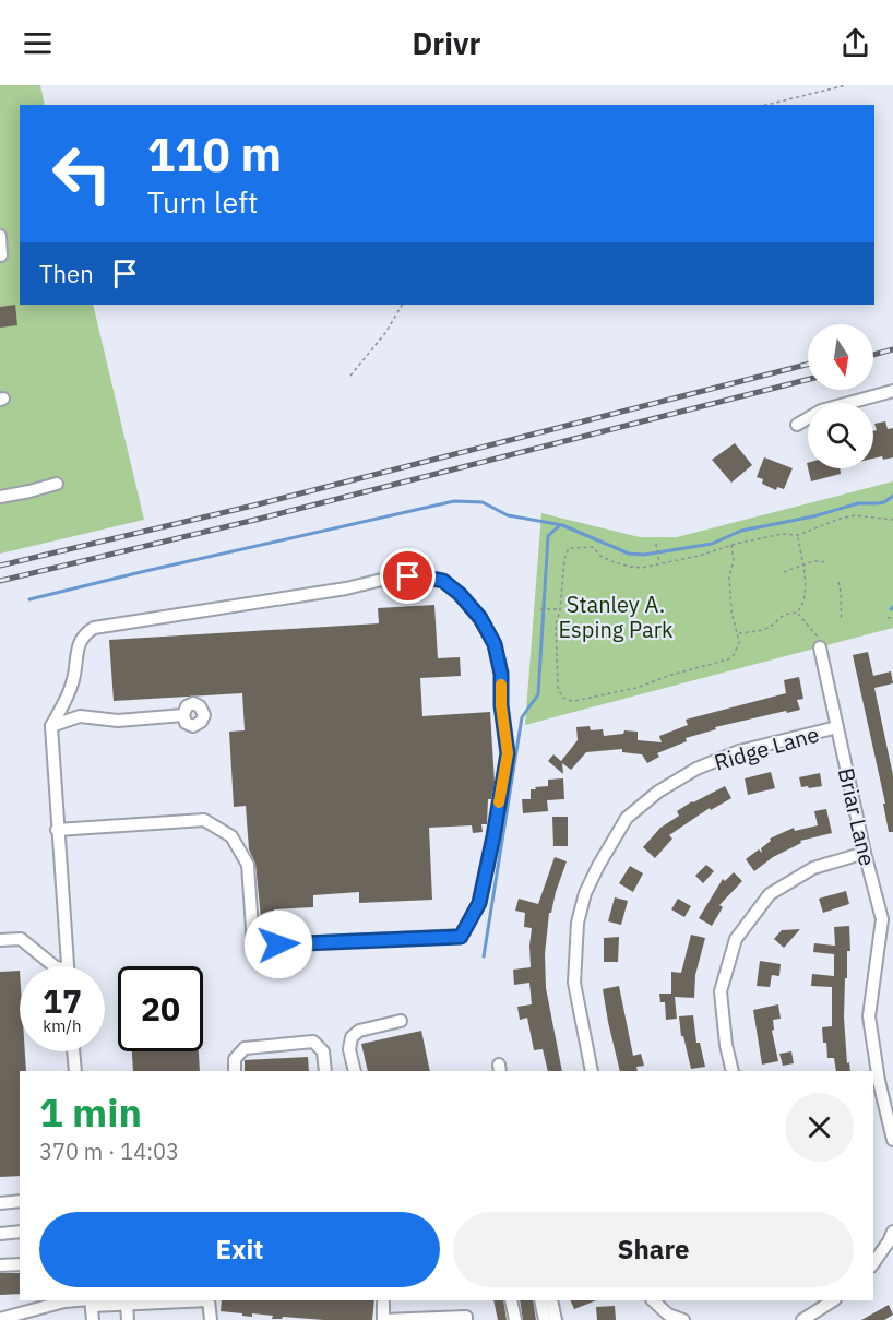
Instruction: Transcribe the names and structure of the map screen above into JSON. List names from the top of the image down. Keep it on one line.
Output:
{"streets":{"street":["Ridge Lane","Briar Lane"]},"crossings":[["Ridge Lane","Briar Lane"]],"parks":["Stanley A. Esping Park"],"north":"bottom","page":{"header":"Drivr","turn":["110 m","Turn left"],"then":"Then","speed":"17 km/h","limit":"20","heading":["1 min","370 m · 14:03"],"buttons":["Exit","Share"]}}
